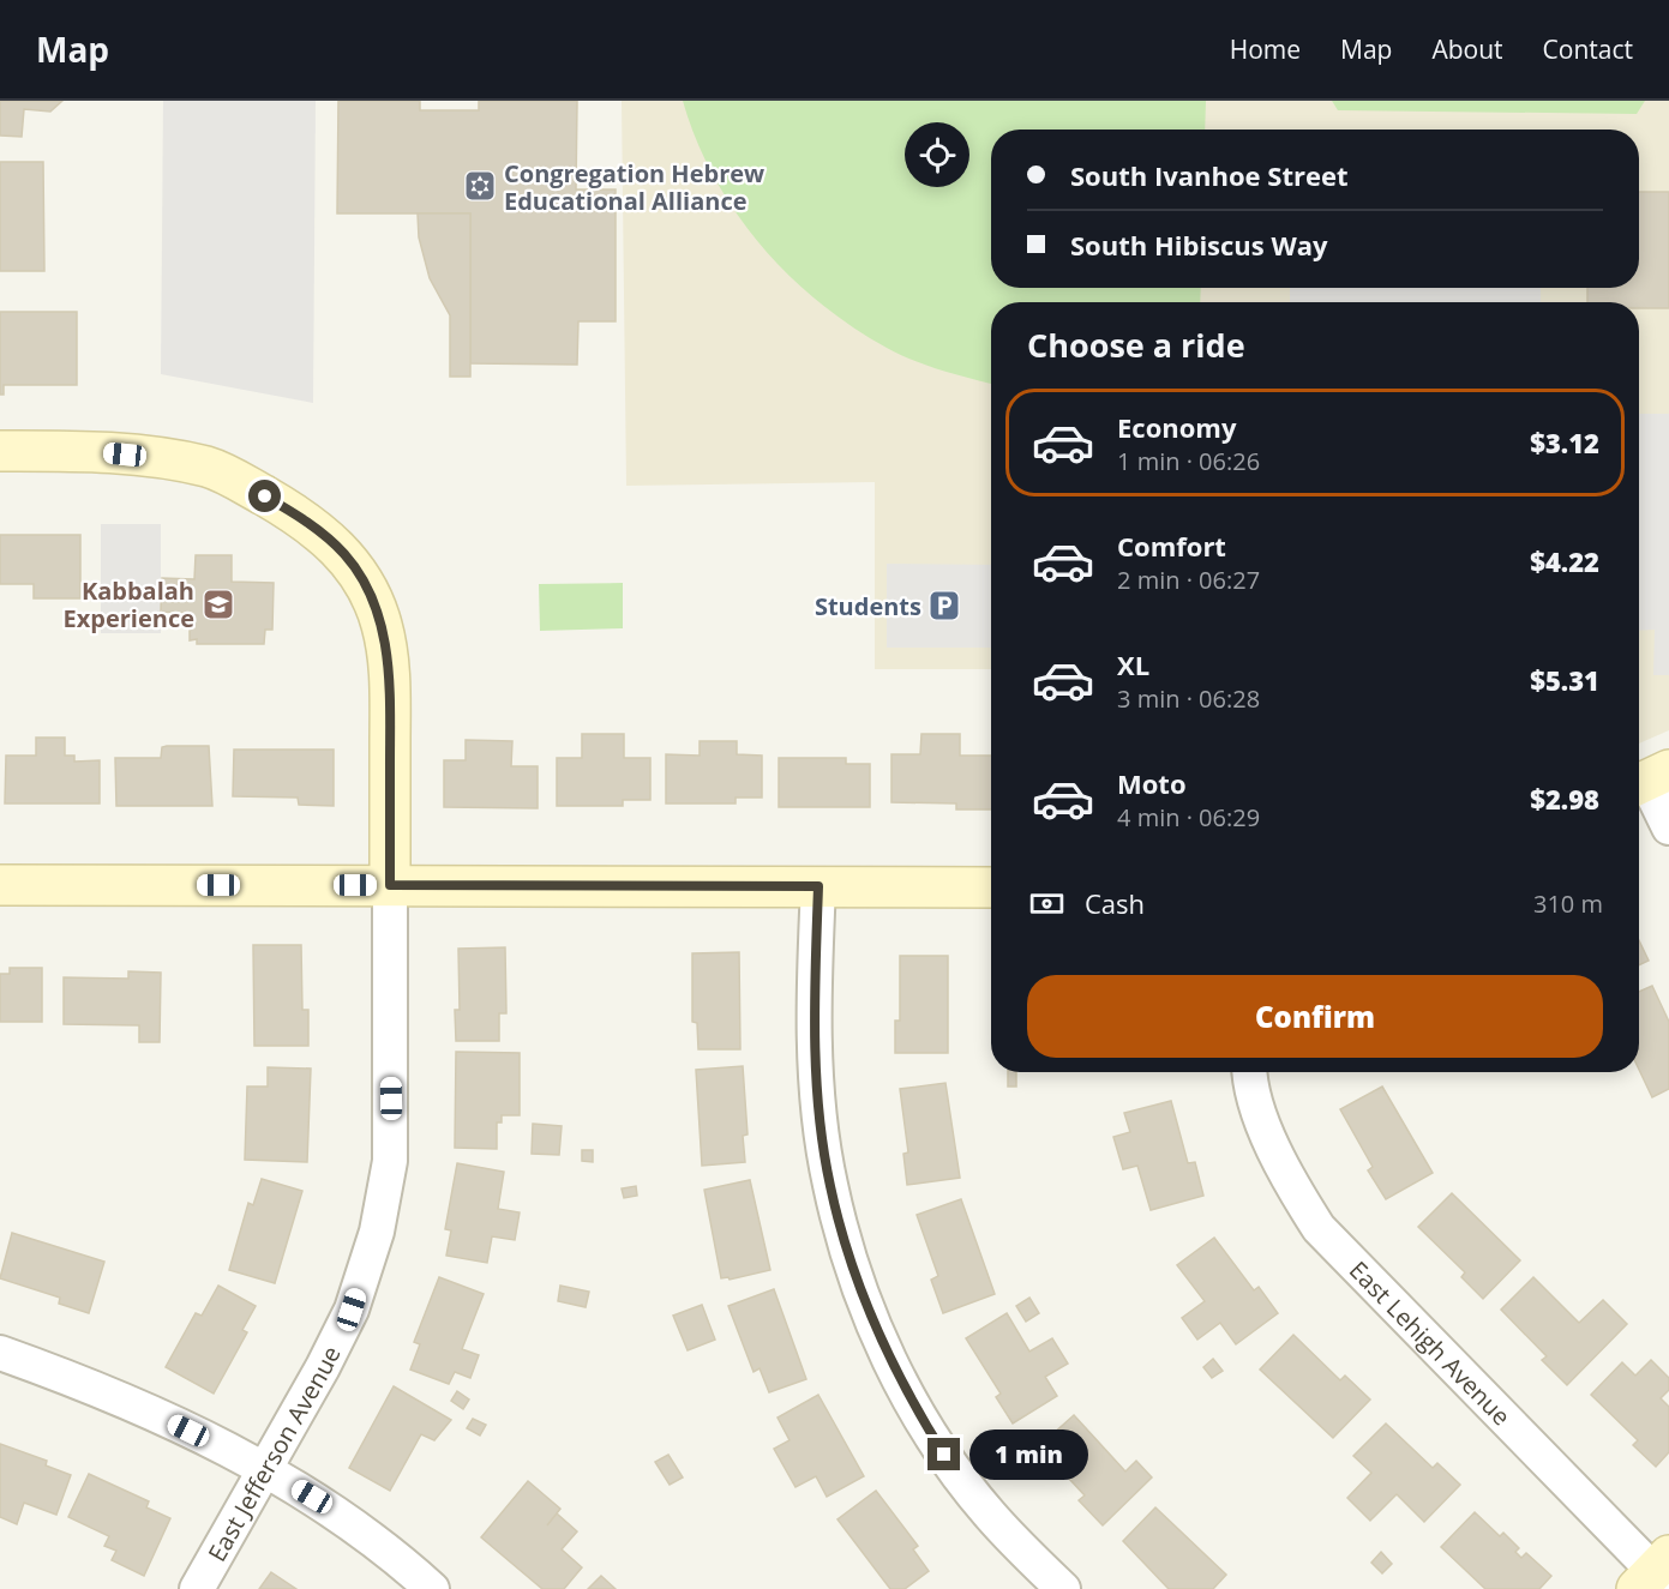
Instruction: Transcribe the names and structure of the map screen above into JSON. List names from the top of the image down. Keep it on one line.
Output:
{"streets":{"street":["East Lehigh Avenue","East Jefferson Avenue"]},"places":{"synagogue":["Congregation Hebrew Educational Alliance"],"school or university":["Kabbalah Experience"],"parking":["Students"]},"page":{"header":"Map","nav":["Home","Map","About","Contact"],"banner":["South Ivanhoe Street","South Hibiscus Way"],"heading":"Choose a ride","list":[{"name":"Economy","note":"1 min · 06:26","value":"$3.12"},{"name":"Comfort","note":"2 min · 06:27","value":"$4.22"},{"name":"XL","note":"3 min · 06:28","value":"$5.31"},{"name":"Moto","note":"4 min · 06:29","value":"$2.98"}],"pay":["Cash","310 m"],"buttons":"Confirm","bubble":"1 min"}}
